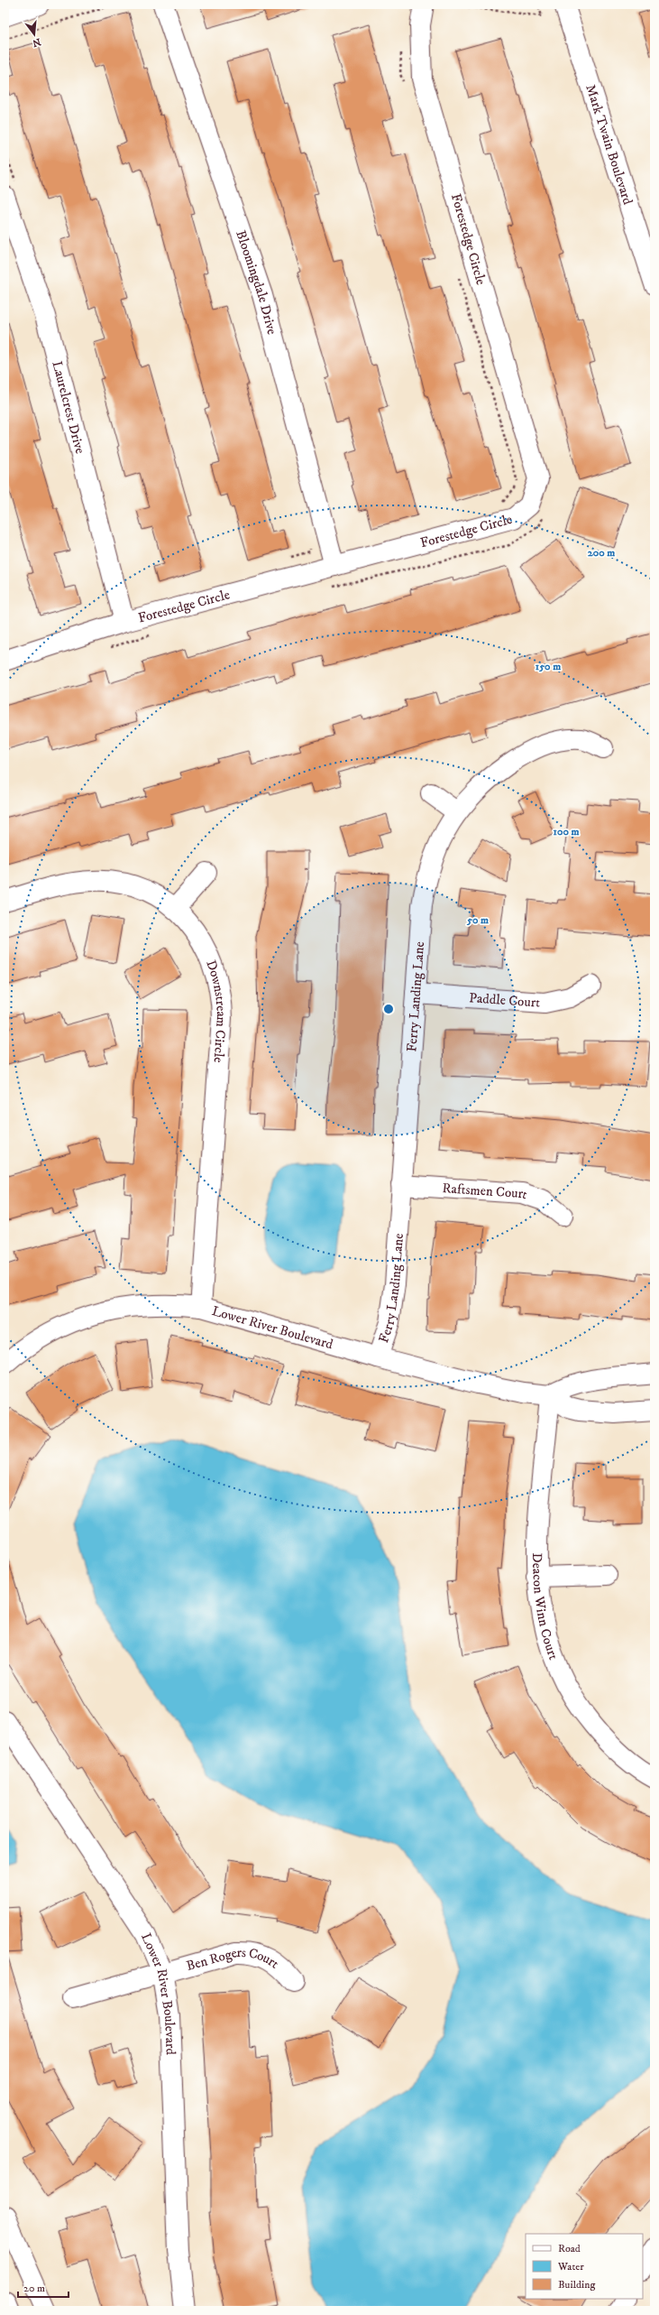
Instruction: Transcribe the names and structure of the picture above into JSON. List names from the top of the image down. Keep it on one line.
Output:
{"streets":{"street":["Mark Twain Boulevard","Forestedge Circle","Bloomingdale Drive","Laurelcrest Drive","Ferry Landing Lane","Paddle Court","Downstream Circle","Raftsmen Court","Lower River Boulevard","Deacon Winn Court","Ben Rogers Court"]},"crossings":[["Forestedge Circle","Bloomingdale Drive"],["Forestedge Circle","Laurelcrest Drive"],["Ferry Landing Lane","Paddle Court"],["Ferry Landing Lane","Raftsmen Court"],["Ferry Landing Lane","Lower River Boulevard"],["Downstream Circle","Lower River Boulevard"],["Lower River Boulevard","Deacon Winn Court"],["Lower River Boulevard","Ben Rogers Court"]],"legend":["Road","Water","Building"],"scale_bar":"20 m","north":"bottom","rings":["200 m","150 m","100 m","50 m"]}
